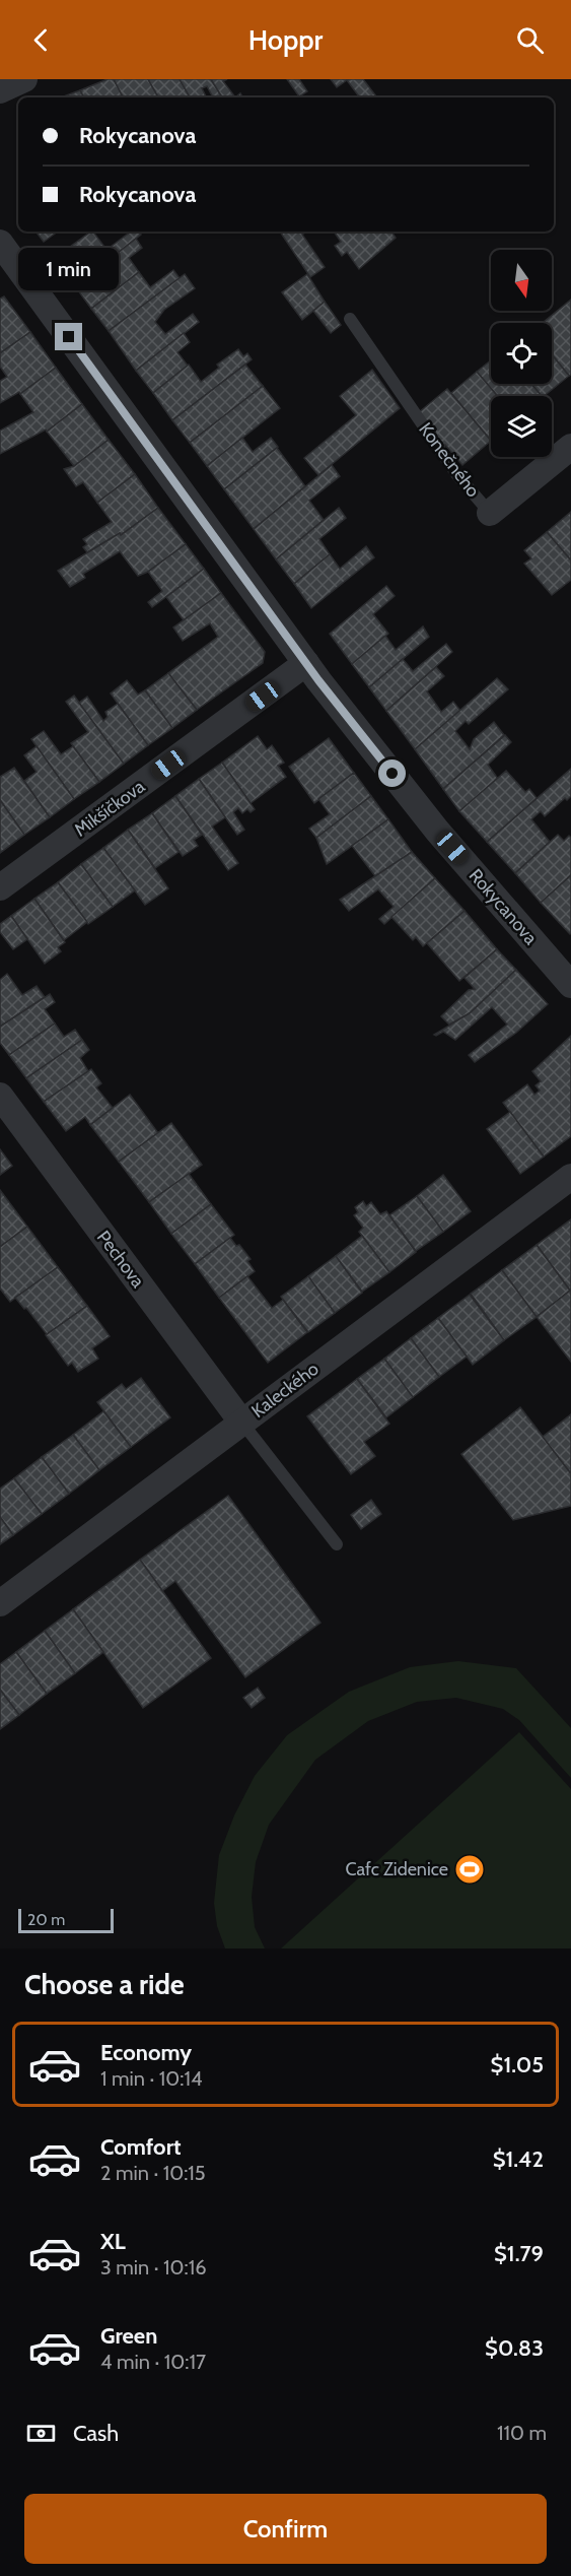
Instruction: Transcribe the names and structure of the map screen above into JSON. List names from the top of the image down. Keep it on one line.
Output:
{"streets":{"street":["Konečného","Mikšíčkova","Rokycanova","Pechova","Kaleckého"]},"crossings":[["Mikšíčkova","Rokycanova"],["Pechova","Kaleckého"]],"places":{"sports":["Cafc Zidenice"]},"scale_bar":"20 m","north":"bottom","page":{"header":"Hoppr","banner":["Rokycanova","Rokycanova"],"bubble":"1 min","scale":"20 m","heading":"Choose a ride","list":[{"name":"Economy","note":"1 min · 10:14","value":"$1.05"},{"name":"Comfort","note":"2 min · 10:15","value":"$1.42"},{"name":"XL","note":"3 min · 10:16","value":"$1.79"},{"name":"Green","note":"4 min · 10:17","value":"$0.83"}],"pay":["Cash","110 m"],"buttons":"Confirm"}}
